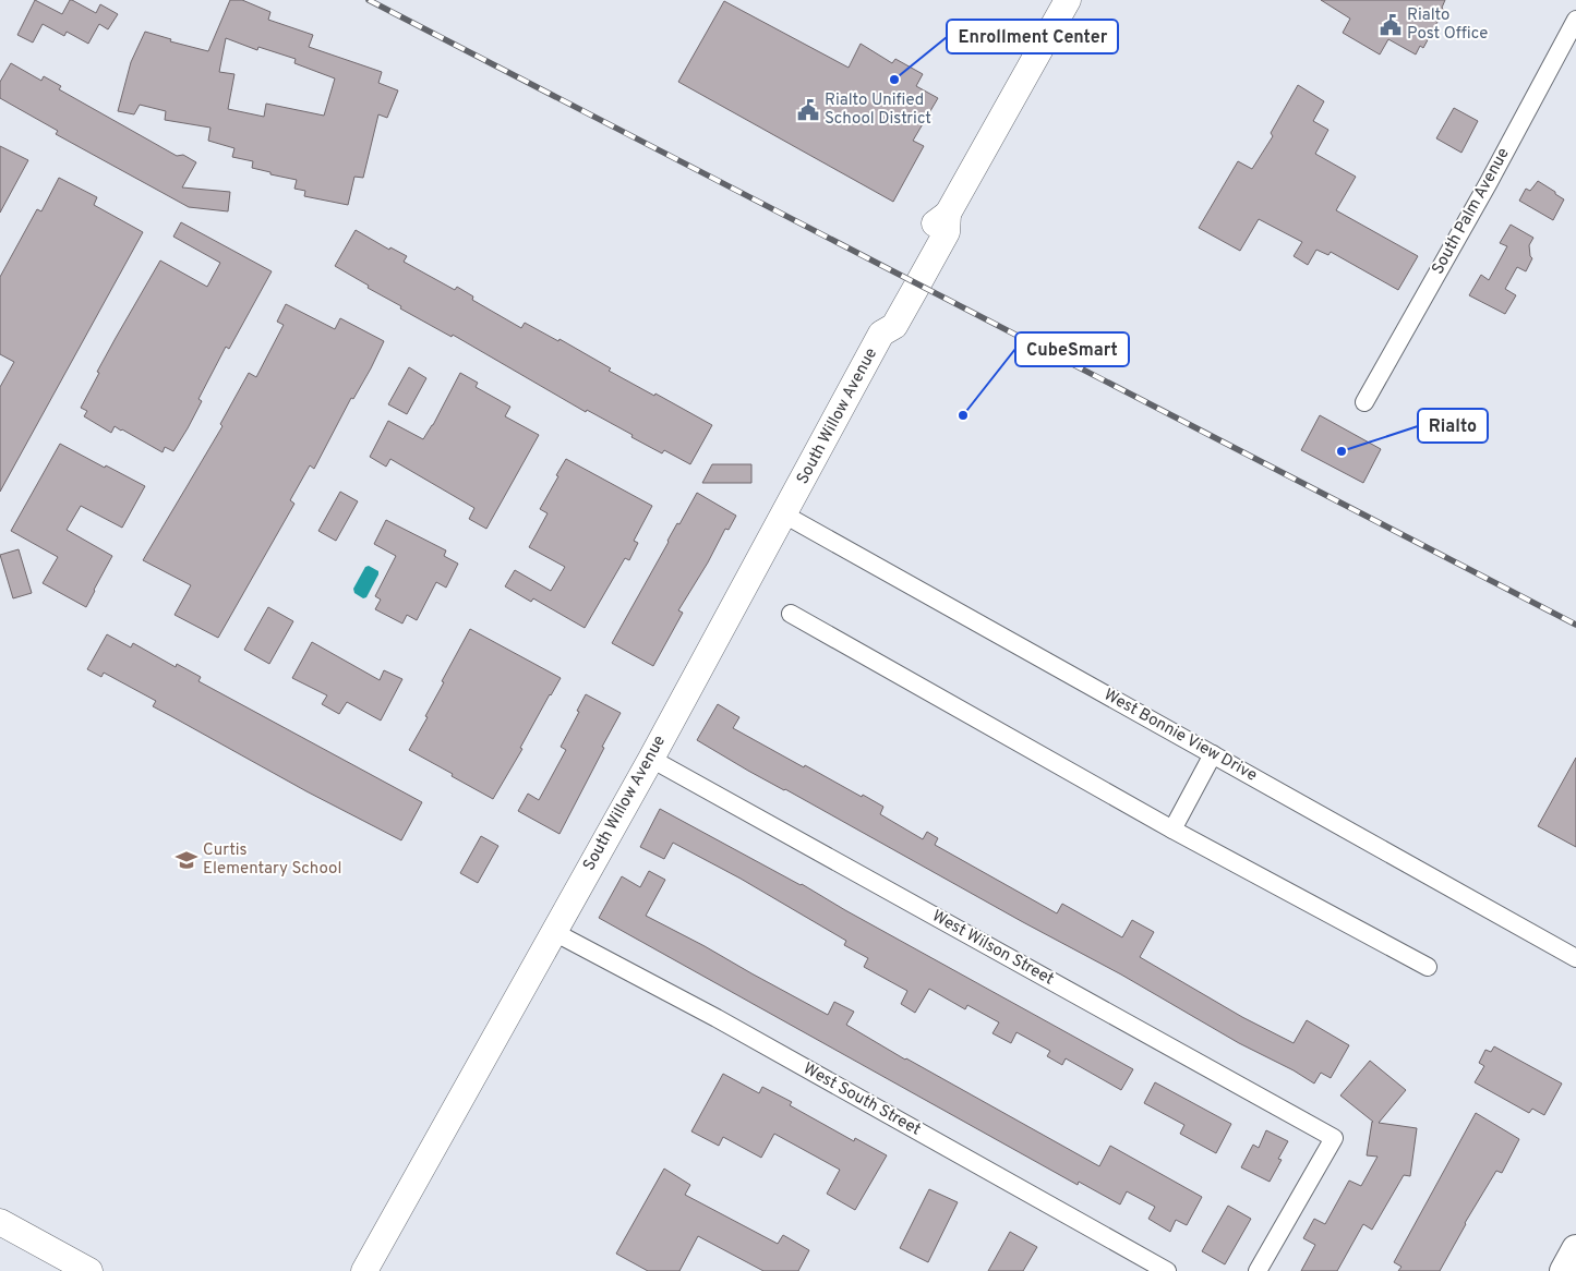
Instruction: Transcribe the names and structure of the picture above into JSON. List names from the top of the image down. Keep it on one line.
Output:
{"streets":{"street":["South Palm Avenue","South Willow Avenue","West Bonnie View Drive","West Wilson Street","West South Street"]},"crossings":[["South Willow Avenue","West Bonnie View Drive"],["South Willow Avenue","West Wilson Street"],["South Willow Avenue","West South Street"]],"places":{"public building":["Rialto Post Office","Rialto Unified School District"],"other":["Enrollment Center","CubeSmart","Rialto"],"school or university":["Curtis Elementary School"]}}
